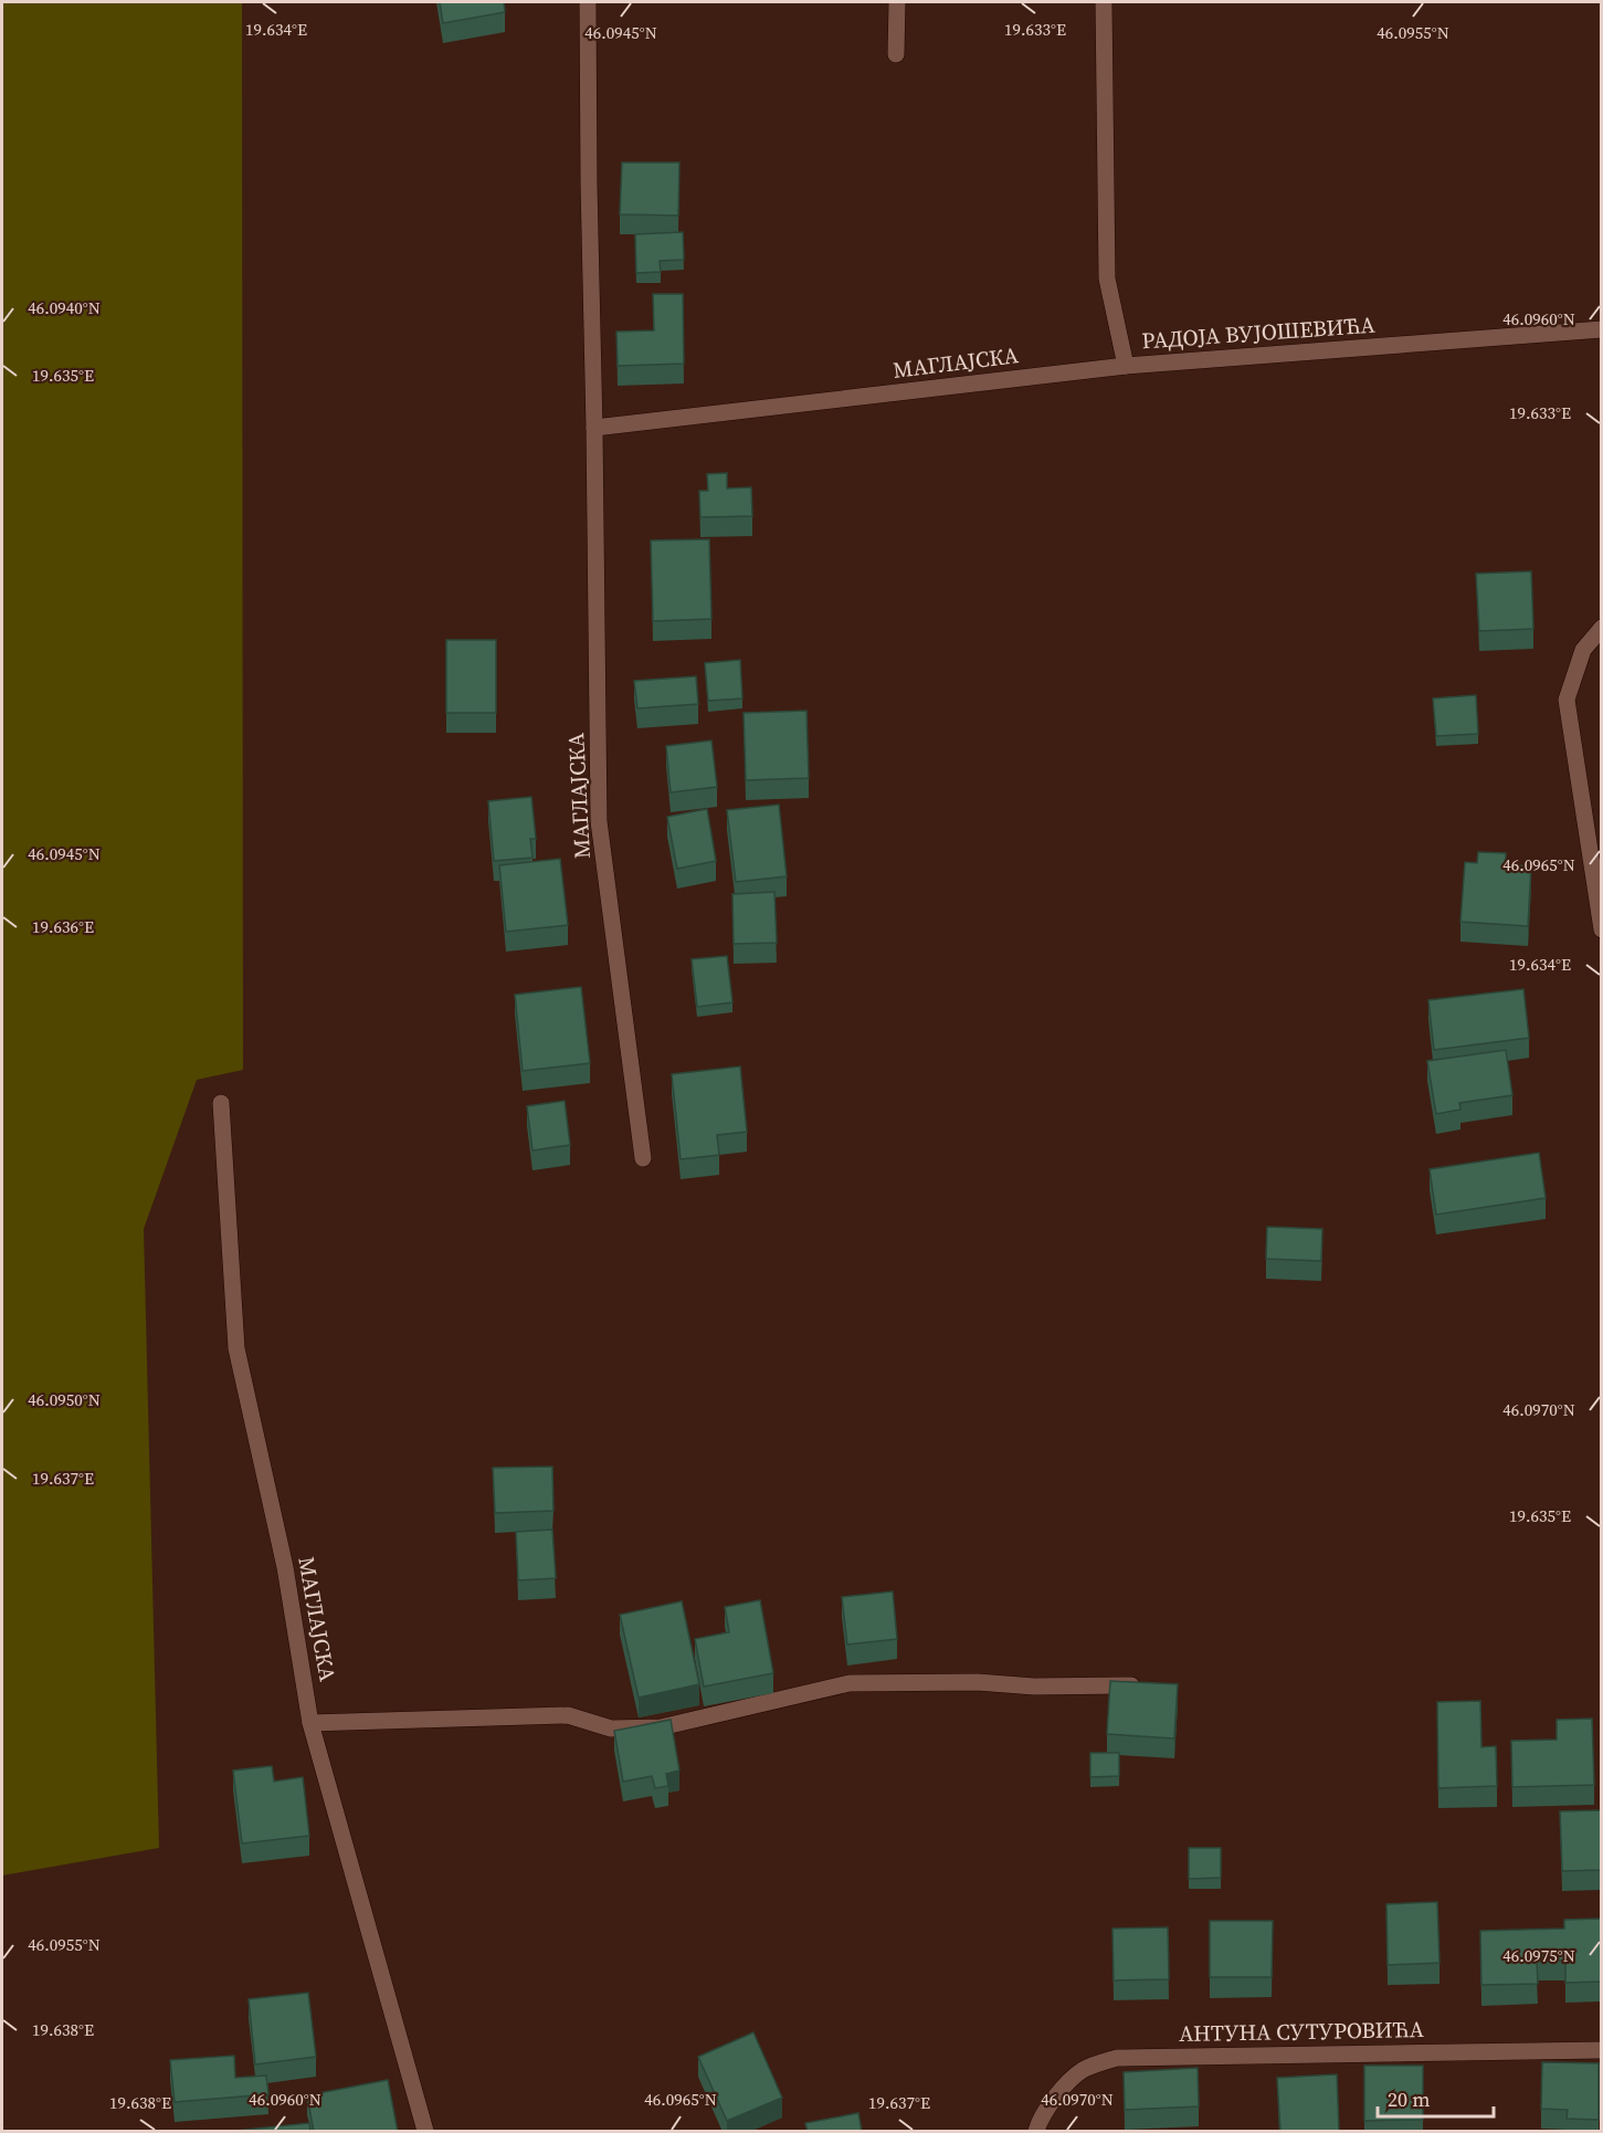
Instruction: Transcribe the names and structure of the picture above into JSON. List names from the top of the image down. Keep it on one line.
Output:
{"streets":{"street":["РАДОЈА ВУЈОШЕВИЋА","МАГЛАЈСКА","АНТУНА СУТУРОВИЋА"]},"crossings":[["РАДОЈА ВУЈОШЕВИЋА","МАГЛАЈСКА"]],"scale_bar":"20 m","coordinates":["19.634°E","19.633°E","46.0945°N","46.0955°N","46.0940°N","46.0960°N","19.635°E","46.0965°N","19.636°E","46.0950°N","46.0970°N","19.637°E","46.0975°N","19.638°E"]}
